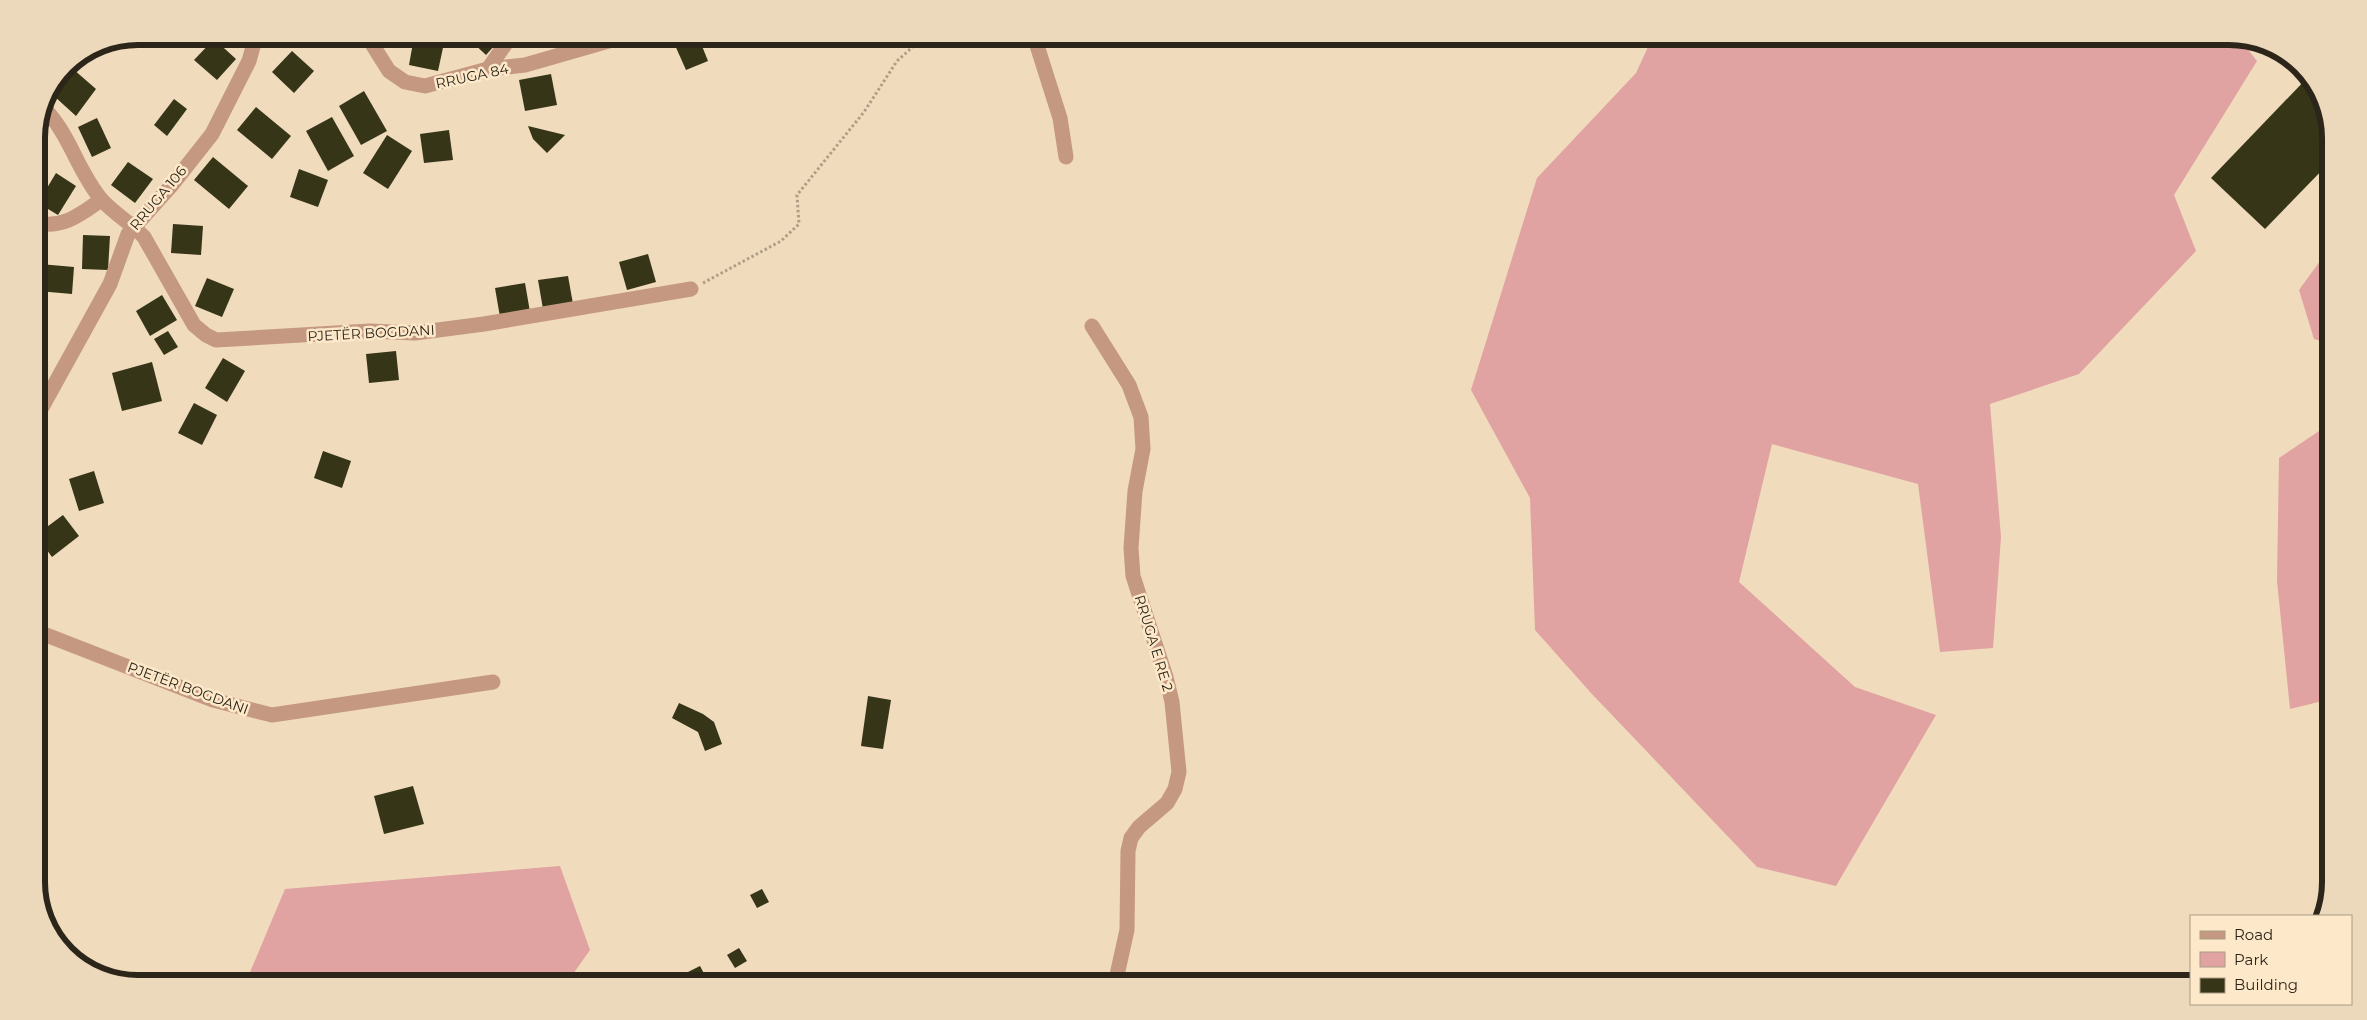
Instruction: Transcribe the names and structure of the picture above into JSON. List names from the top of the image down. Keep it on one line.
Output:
{"streets":{"street":["RRUGA 84","RRUGA 106","PJETËR BOGDANI","RRUGA E RE 2"]},"crossings":[["RRUGA 106","PJETËR BOGDANI"]],"legend":["Road","Park","Building"]}
